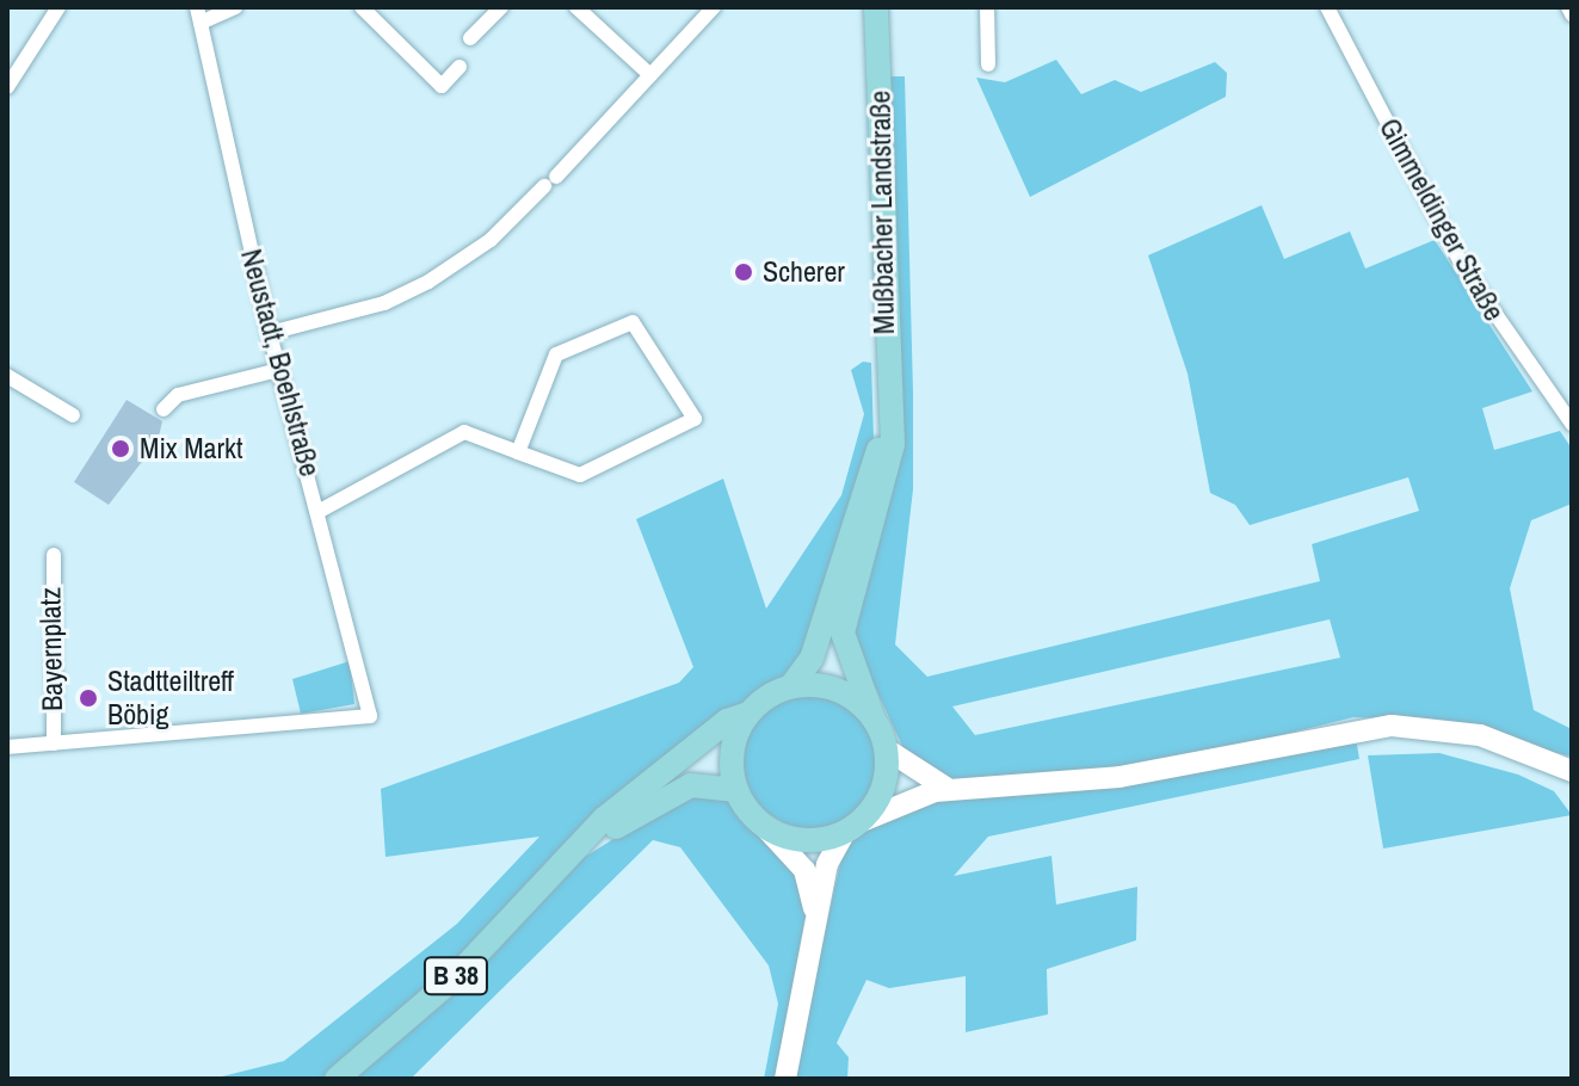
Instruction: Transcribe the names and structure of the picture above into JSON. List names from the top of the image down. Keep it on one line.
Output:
{"streets":{"main road":["Mußbacher Landstraße","B 38"],"street":["Gimmeldinger Straße","Neustadt, Boehlstraße","Bayernplatz"]},"crossings":[["Mußbacher Landstraße","B 38"],["Neustadt, Boehlstraße","Bayernplatz"]],"places":["Scherer","Mix Markt","Stadtteiltreff Böbig"]}
